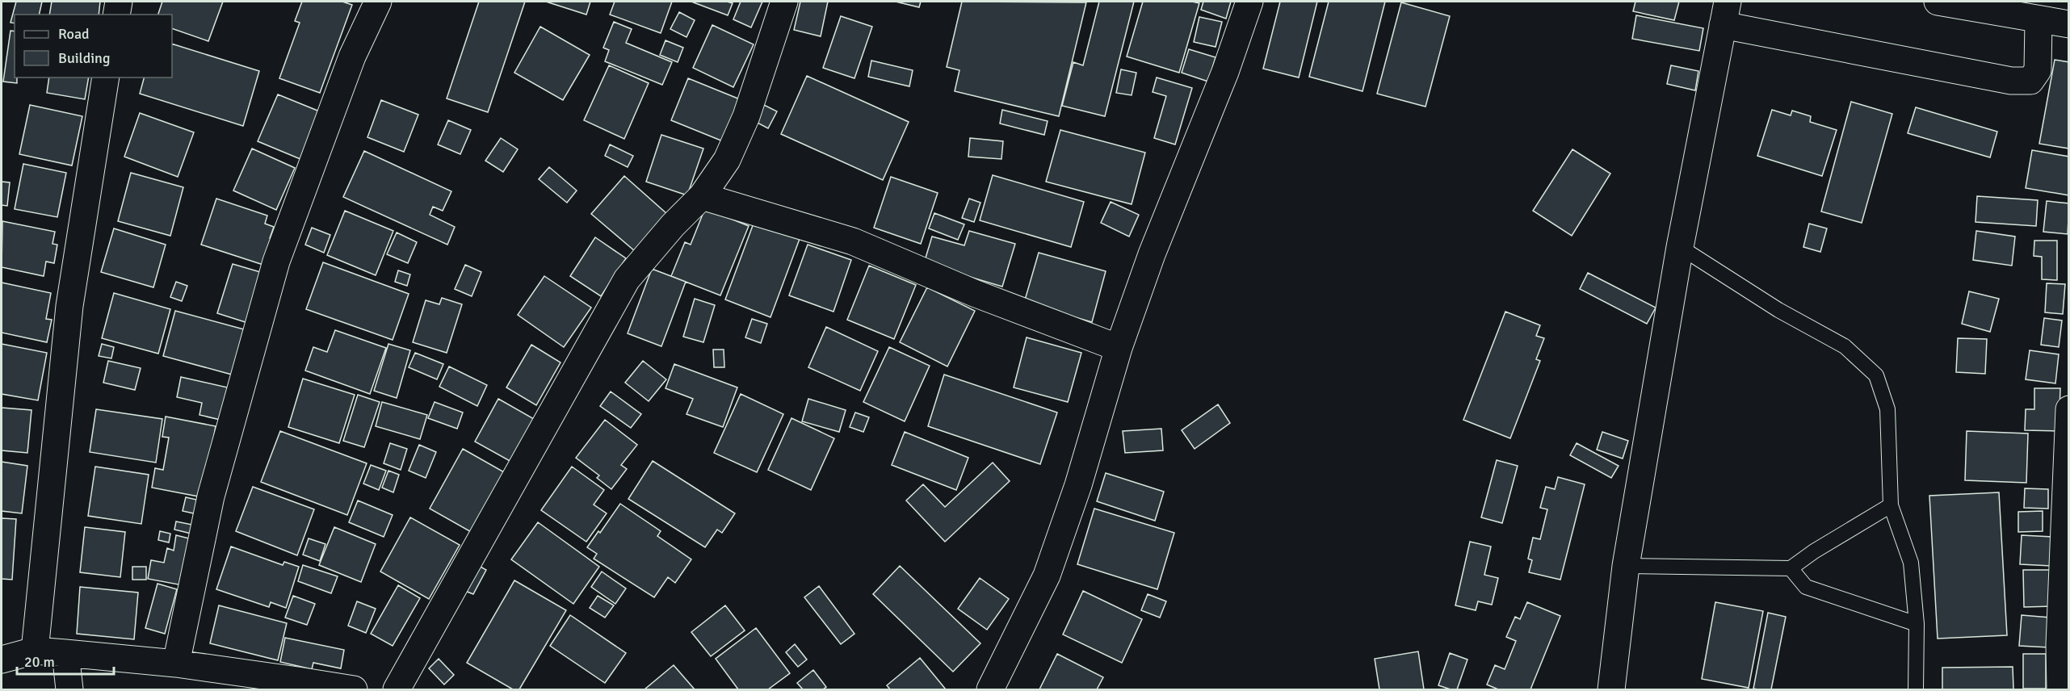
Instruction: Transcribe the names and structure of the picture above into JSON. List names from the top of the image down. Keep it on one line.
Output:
{"legend":["Road","Building"],"scale_bar":"20 m"}
